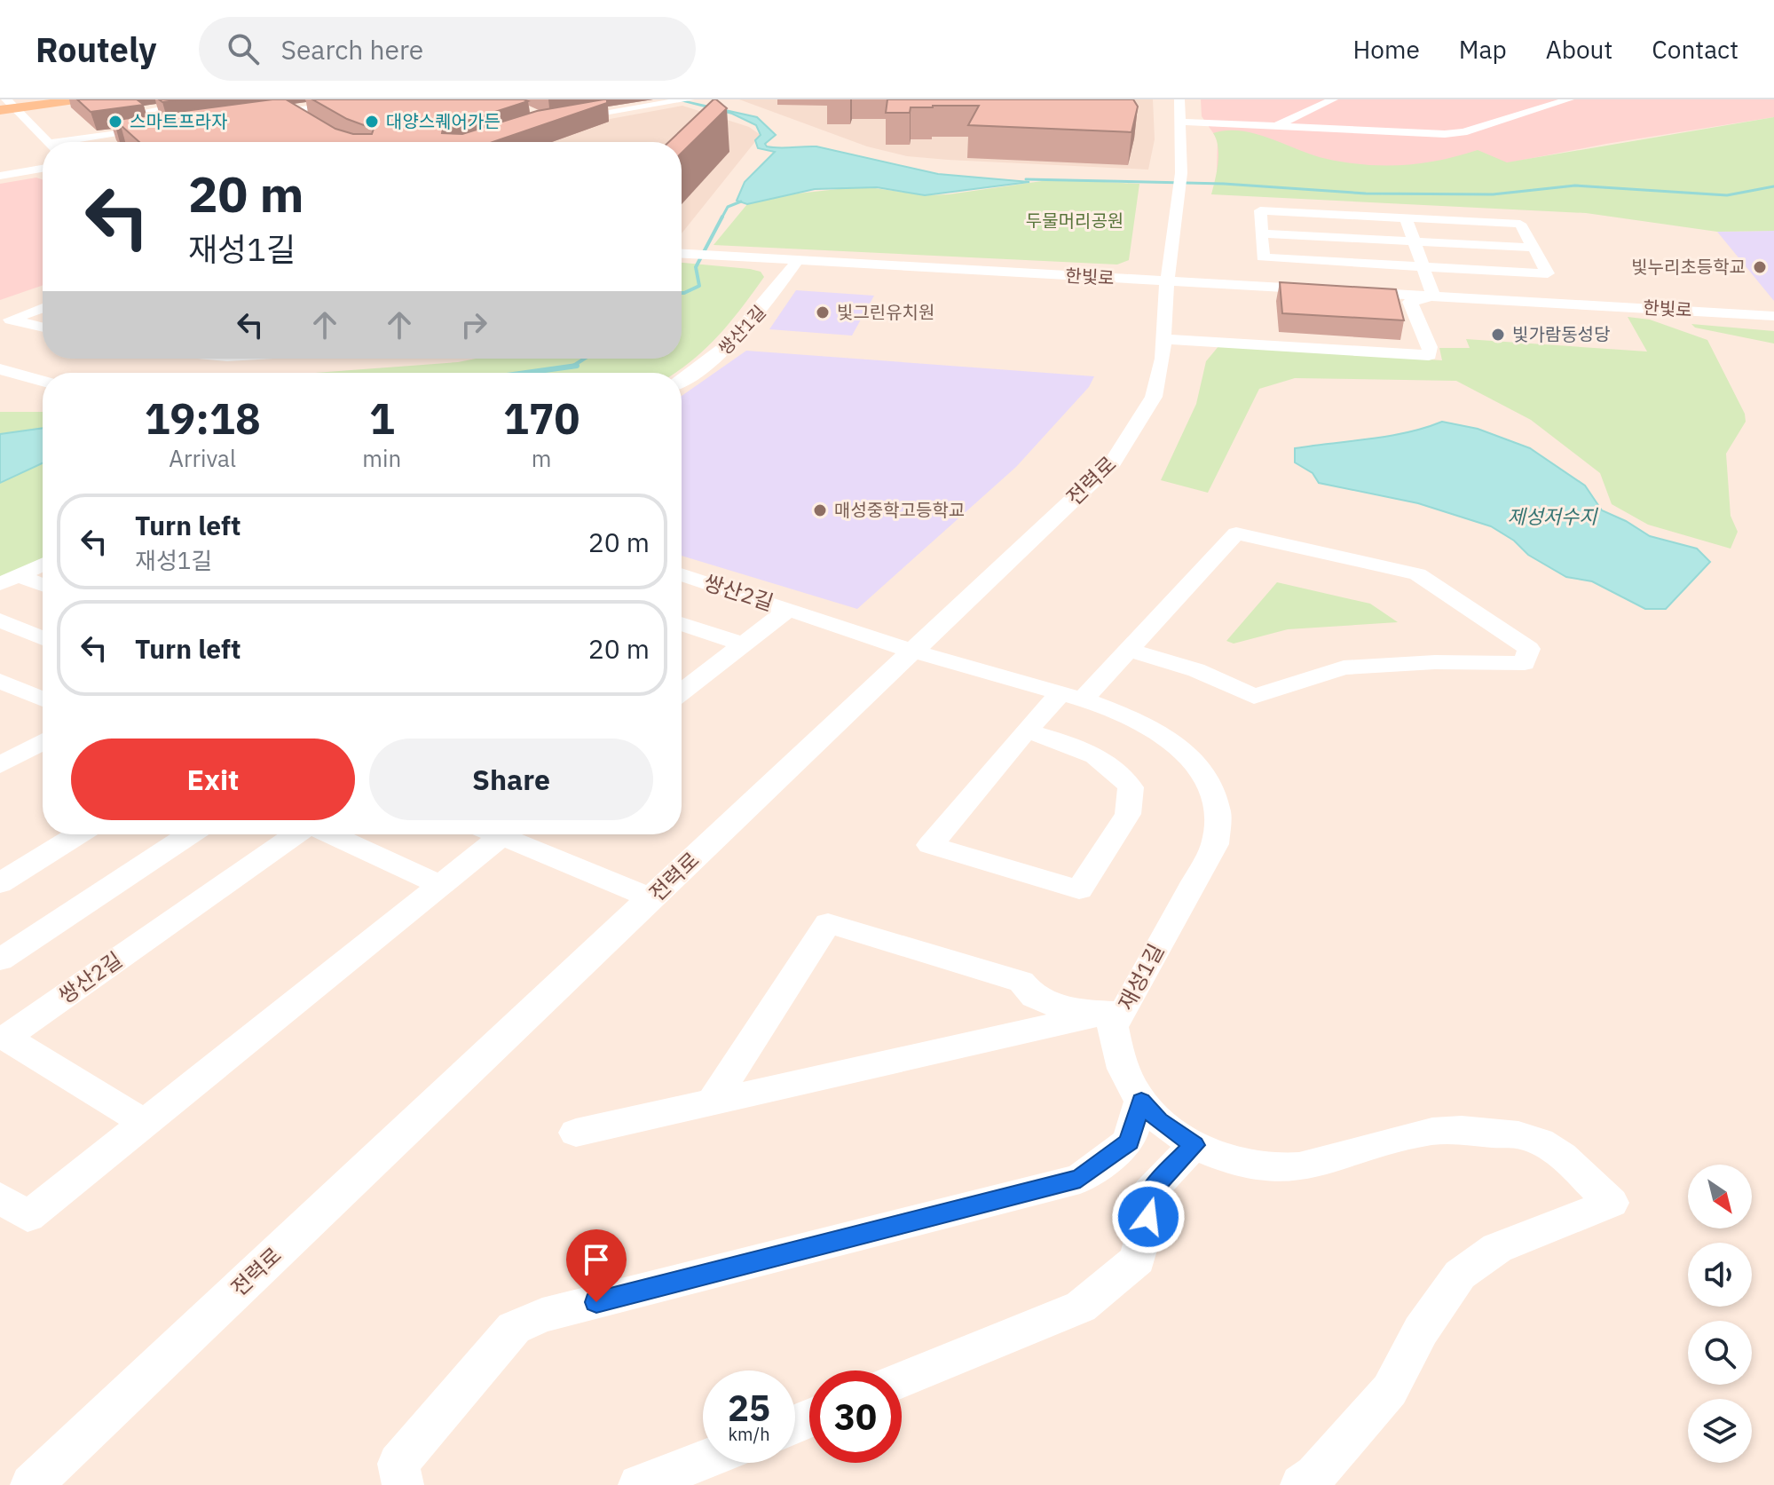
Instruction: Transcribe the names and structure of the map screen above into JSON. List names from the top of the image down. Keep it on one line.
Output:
{"streets":{"street":["한빛로","쌍산1길","전력로","쌍산2길","재성1길"]},"crossings":[["한빛로","쌍산1길"],["한빛로","전력로"],["전력로","재성1길"],["쌍산2길","재성1길"]],"water":["제성저수지"],"parks":["두물머리공원"],"places":["스마트프라자","대양스퀘어가든","빛누리초등학교","빛그린유치원","빛가람동성당","매성중학고등학교"],"north":"bottom right","page":{"header":"Routely","search":"Search here","nav":["Home","Map","About","Contact"],"turn":["20 m","재성1길"],"eta":["19:18","Arrival","1","min","170","m"],"list":[{"name":"Turn left","note":"재성1길","value":"20 m"},{"name":"Turn left","value":"20 m"}],"buttons":["Exit","Share"],"speed":"25 km/h","limit":"30"}}
